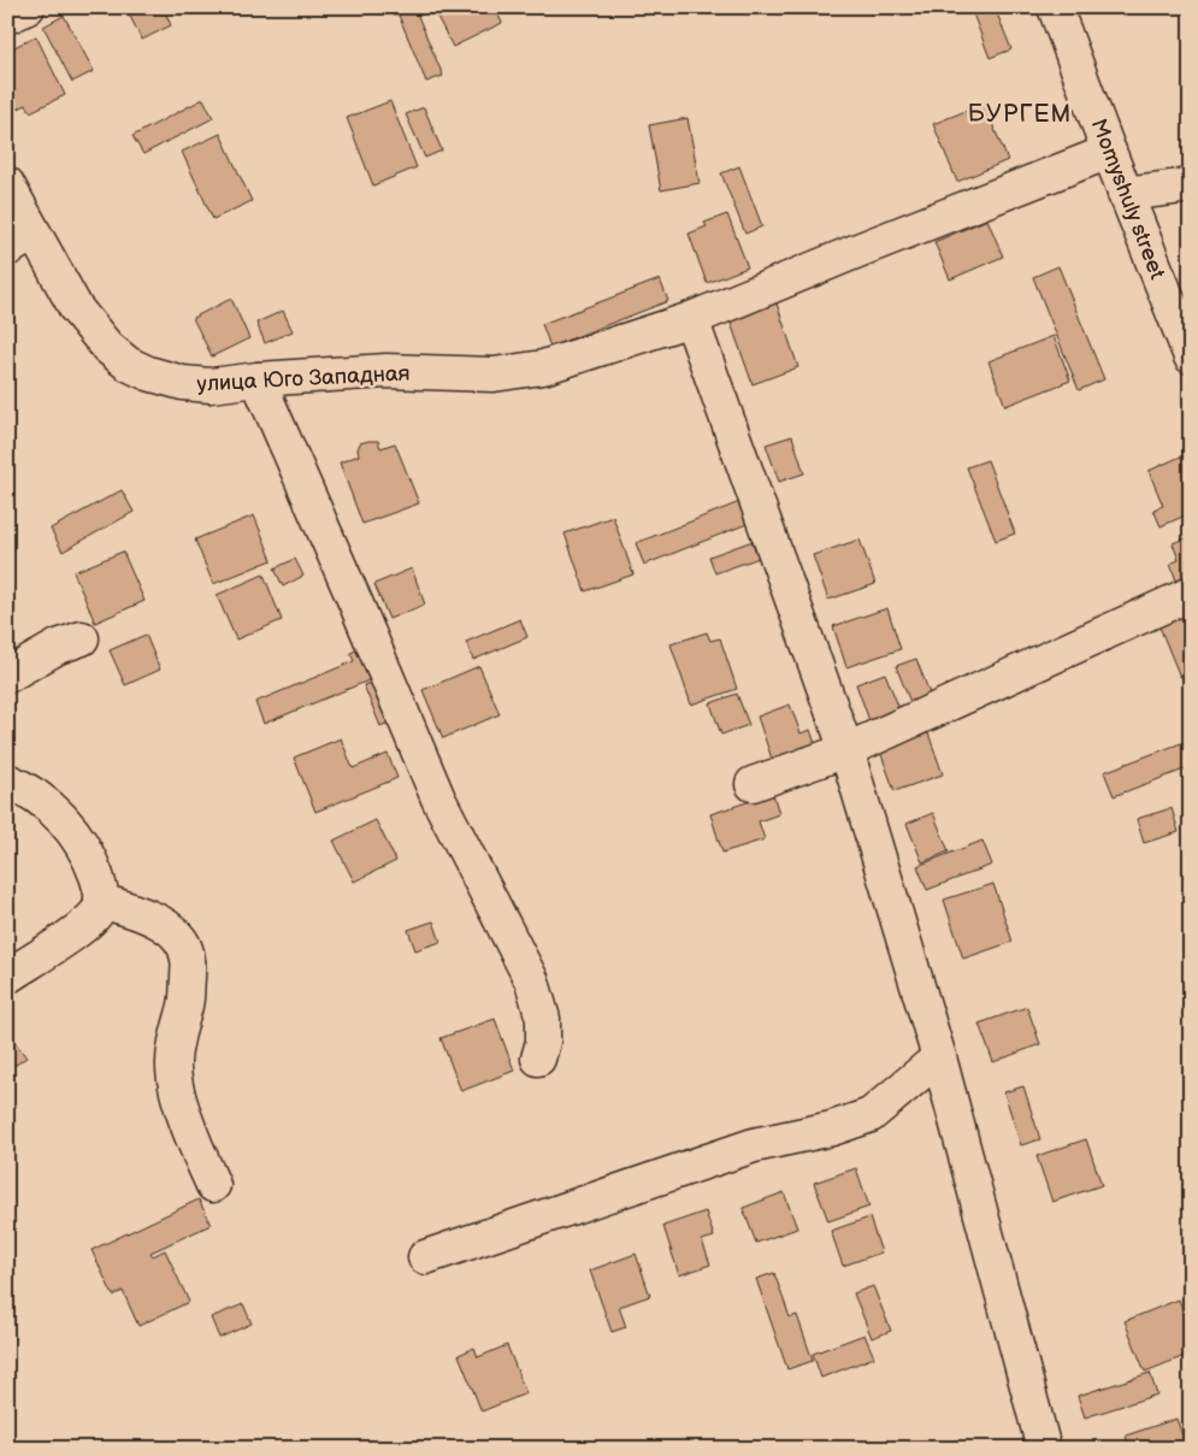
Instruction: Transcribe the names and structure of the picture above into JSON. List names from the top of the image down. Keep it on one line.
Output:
{"streets":{"street":["Momyshuly street","улица Юго Западная"]},"crossings":[["Momyshuly street","улица Юго Западная"]],"districts":["БУРГЕМ"]}
